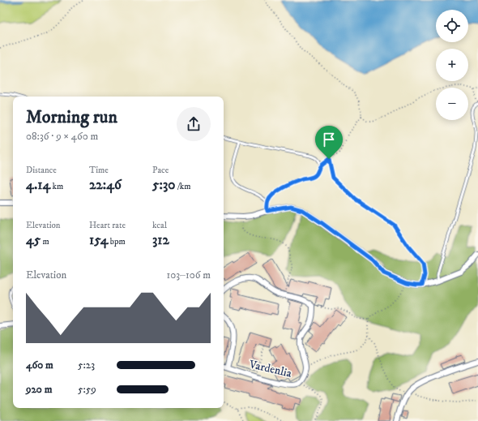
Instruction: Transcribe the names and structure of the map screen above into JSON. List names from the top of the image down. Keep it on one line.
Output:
{"streets":{"street":["Vardenlia"]},"page":{"map_buttons":["+","−"],"heading":["Morning run","08:36 · 9 × 460 m"],"stats":[["Distance","4.14 km"],["Time","22:46"],["Pace","5:30 /km"],["Elevation","45 m"],["Heart rate","154 bpm"],["kcal","312"]],"chart":["Elevation","103–106 m"],"list":[{"name":"460 m","note":"5:23"},{"name":"920 m","note":"5:59"}]}}
